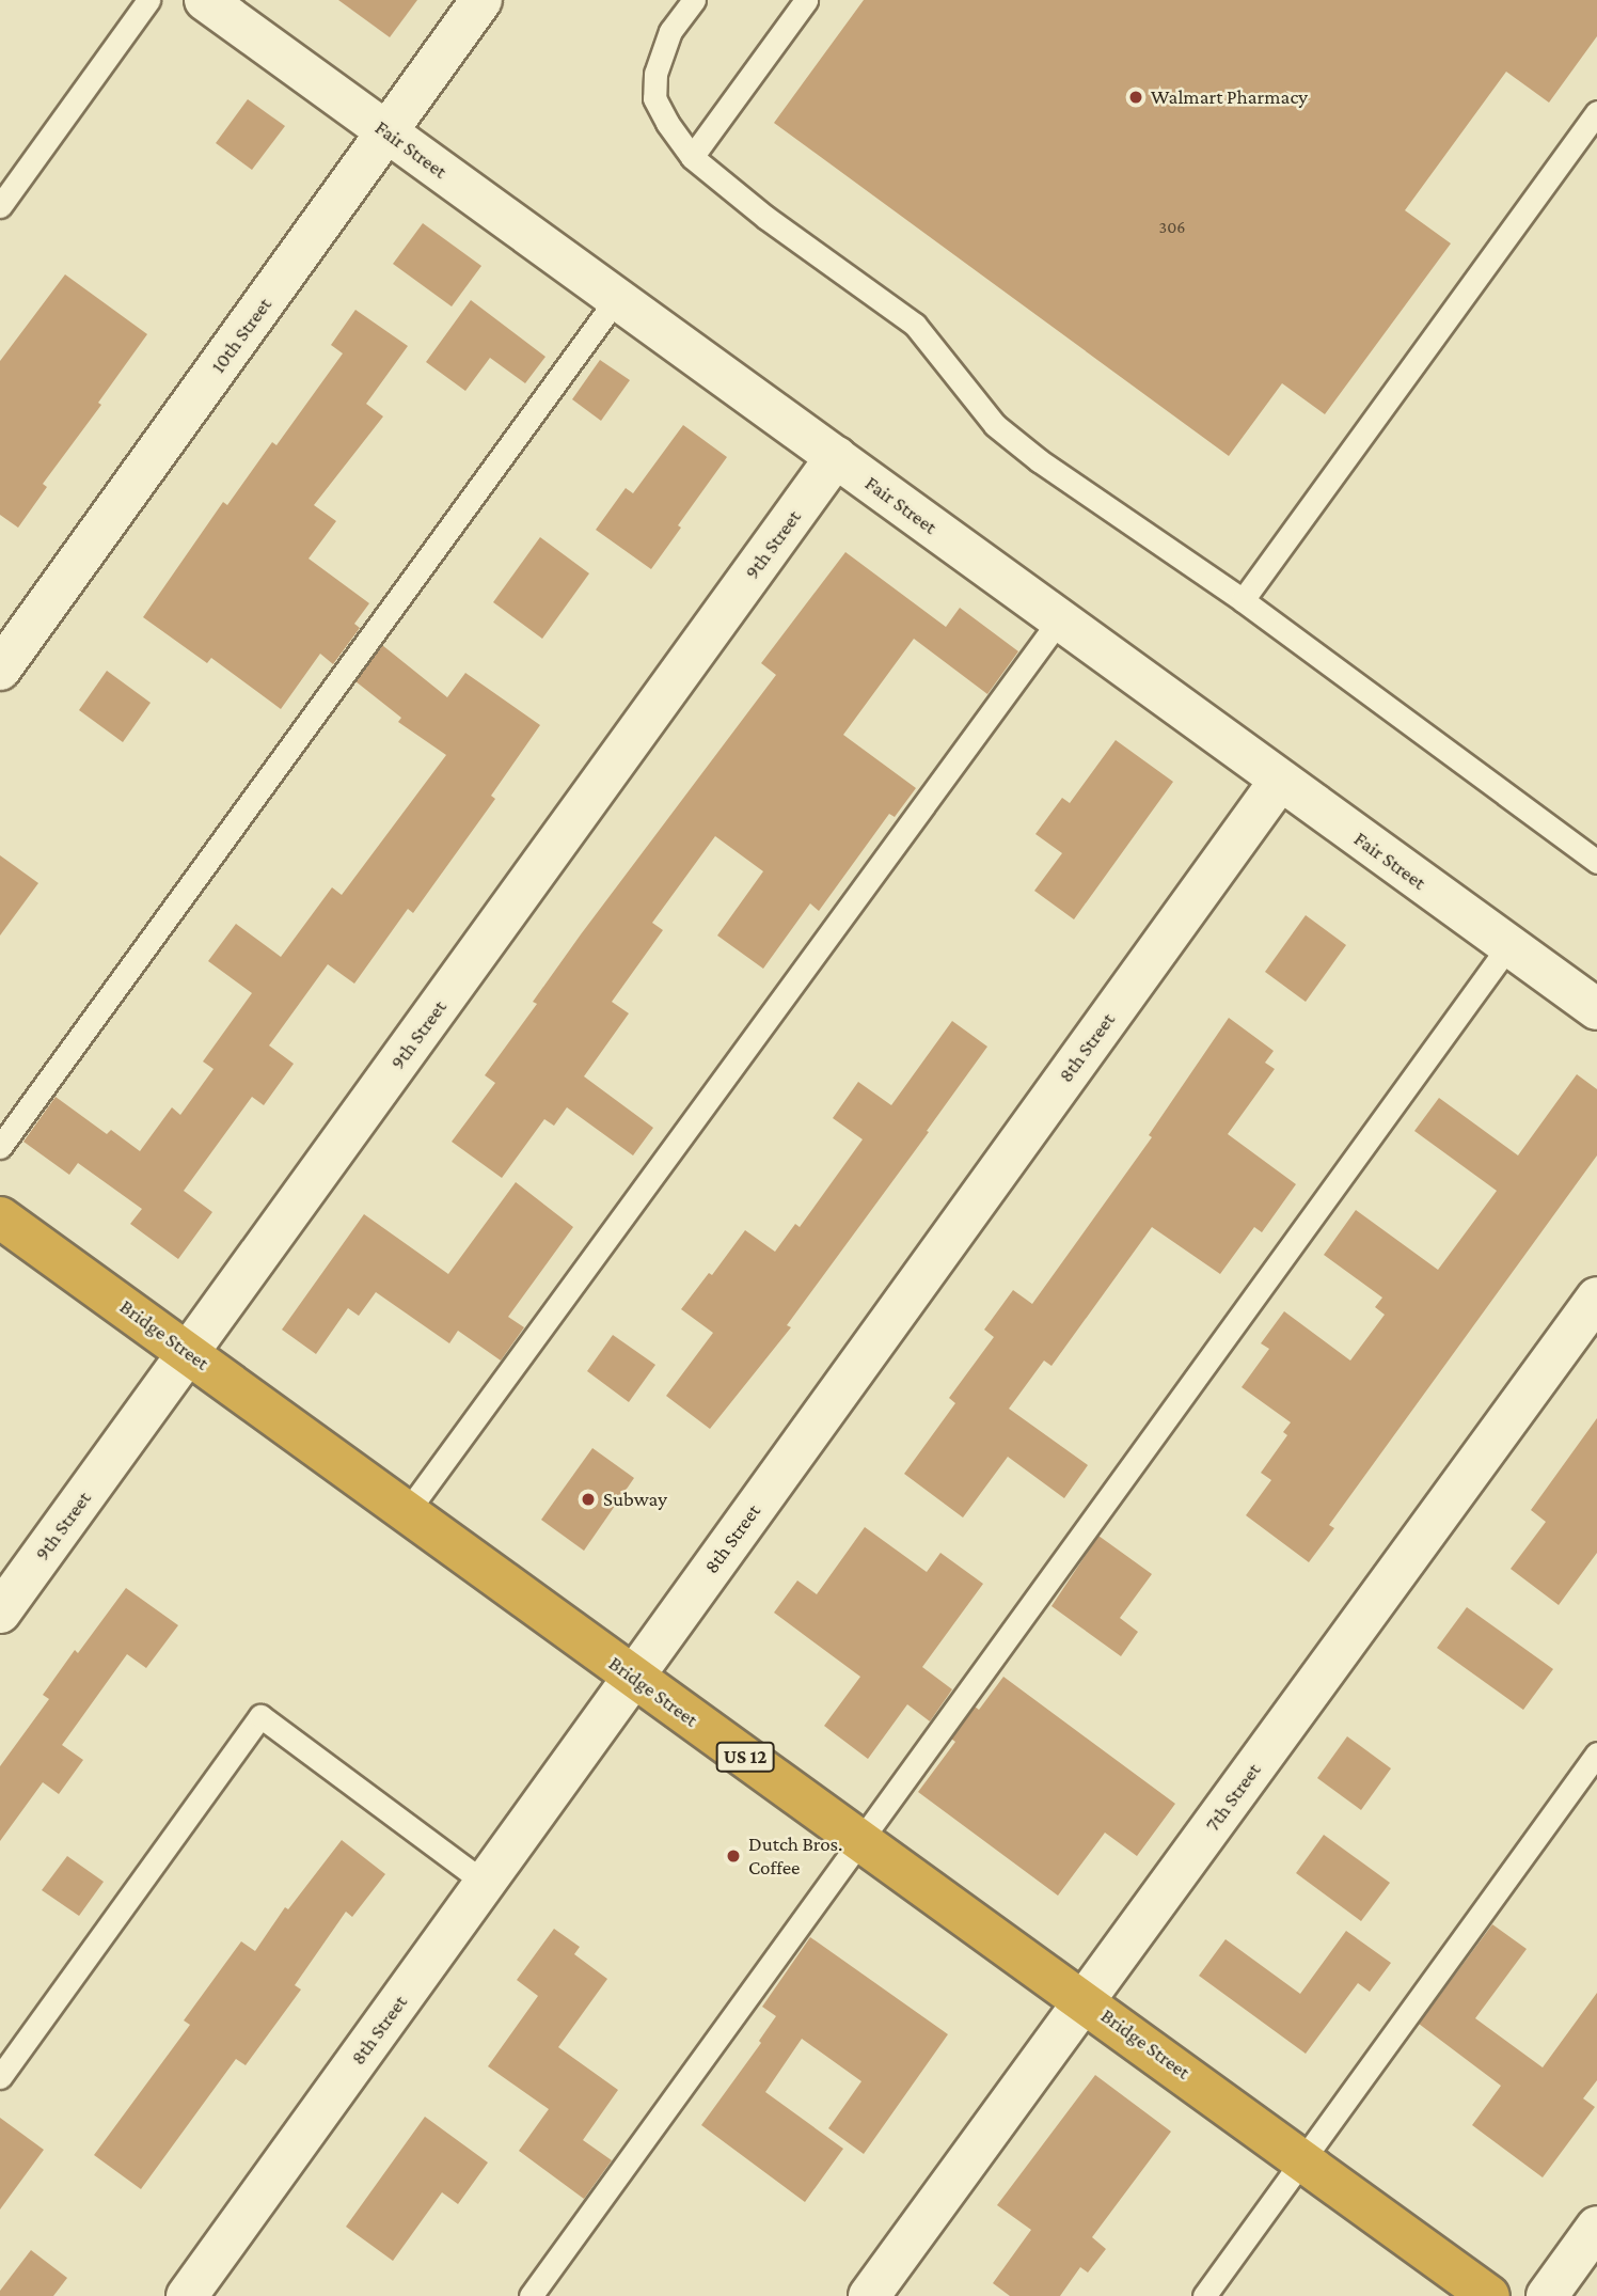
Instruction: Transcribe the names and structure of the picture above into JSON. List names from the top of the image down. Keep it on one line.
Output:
{"streets":{"highway":["Bridge Street","US 12"],"street":["Fair Street","10th Street","9th Street","8th Street","7th Street"]},"crossings":[["Fair Street","10th Street"],["Fair Street","9th Street"],["Fair Street","8th Street"],["9th Street","Bridge Street"],["8th Street","Bridge Street"],["Bridge Street","7th Street"]],"places":["Walmart Pharmacy","Subway","Dutch Bros. Coffee"],"house_numbers":["306"]}
